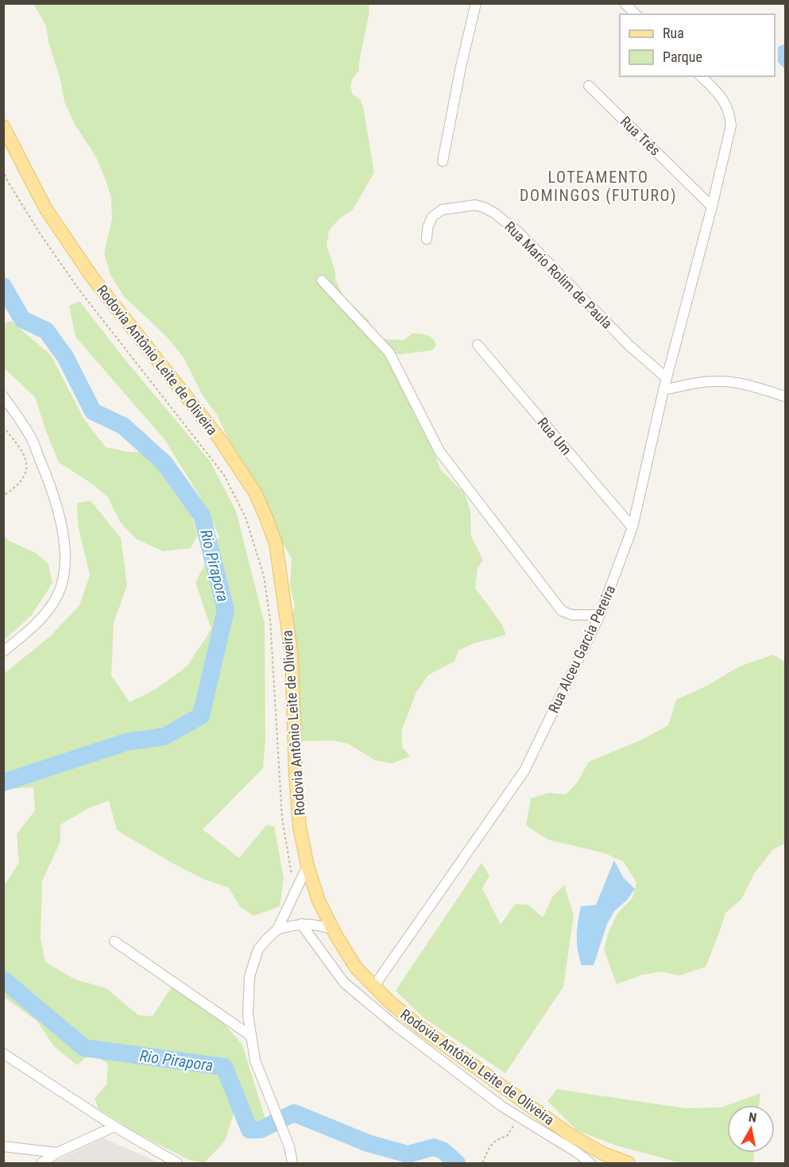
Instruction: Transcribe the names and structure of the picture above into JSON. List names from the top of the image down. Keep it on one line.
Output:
{"streets":{"main road":["Rodovia Antônio Leite de Oliveira"],"street":["Rua Três","Rua Mario Rolim de Paula","Rua Um","Rua Alceu Garcia Pereira"]},"crossings":[["Rua Três","Rua Alceu Garcia Pereira"],["Rua Mario Rolim de Paula","Rua Alceu Garcia Pereira"],["Rodovia Antônio Leite de Oliveira","Rua Alceu Garcia Pereira"],["Rua Um","Rua Alceu Garcia Pereira"]],"districts":["LOTEAMENTO DOMINGOS (FUTURO)"],"water":["Rio Pirapora"],"legend":["Rua","Parque"],"north":"top"}
